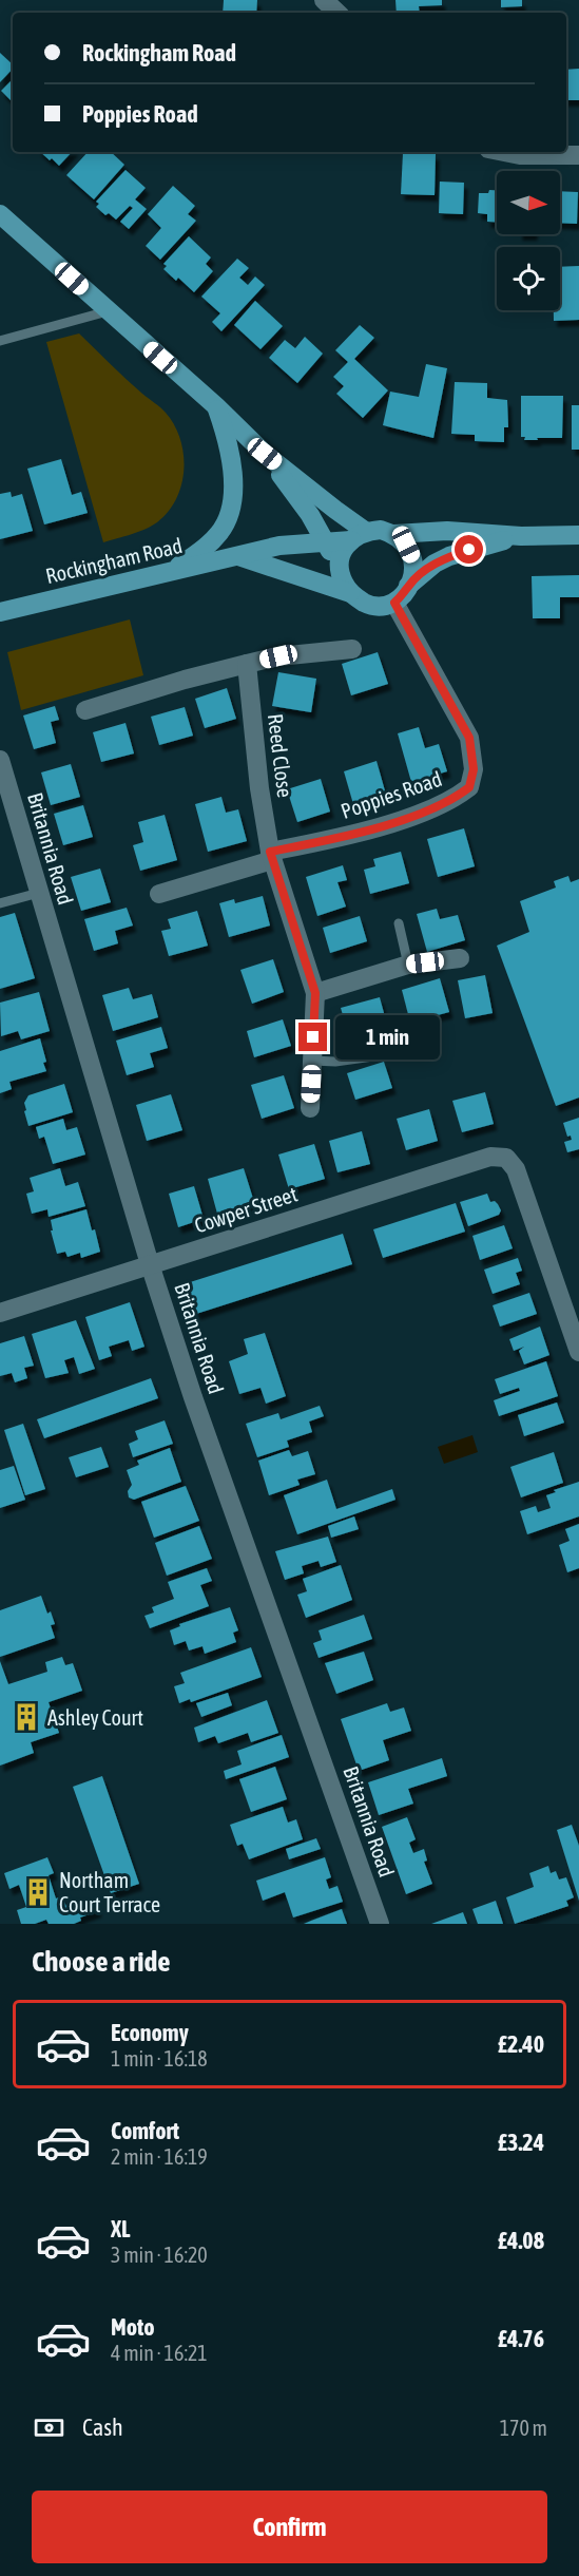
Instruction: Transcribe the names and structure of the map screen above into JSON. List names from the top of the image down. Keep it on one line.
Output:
{"streets":{"main road":["Rockingham Road"],"street":["Reed Close","Poppies Road","Britannia Road","Cowper Street"]},"crossings":[["Rockingham Road","Poppies Road"],["Reed Close","Poppies Road"],["Britannia Road","Cowper Street"]],"places":{"building":["Ashley Court","Northam Court Terrace"]},"north":"right","page":{"banner":["Rockingham Road","Poppies Road"],"bubble":"1 min","heading":"Choose a ride","list":[{"name":"Economy","note":"1 min · 16:18","value":"£2.40"},{"name":"Comfort","note":"2 min · 16:19","value":"£3.24"},{"name":"XL","note":"3 min · 16:20","value":"£4.08"},{"name":"Moto","note":"4 min · 16:21","value":"£4.76"}],"pay":["Cash","170 m"],"buttons":"Confirm"}}
